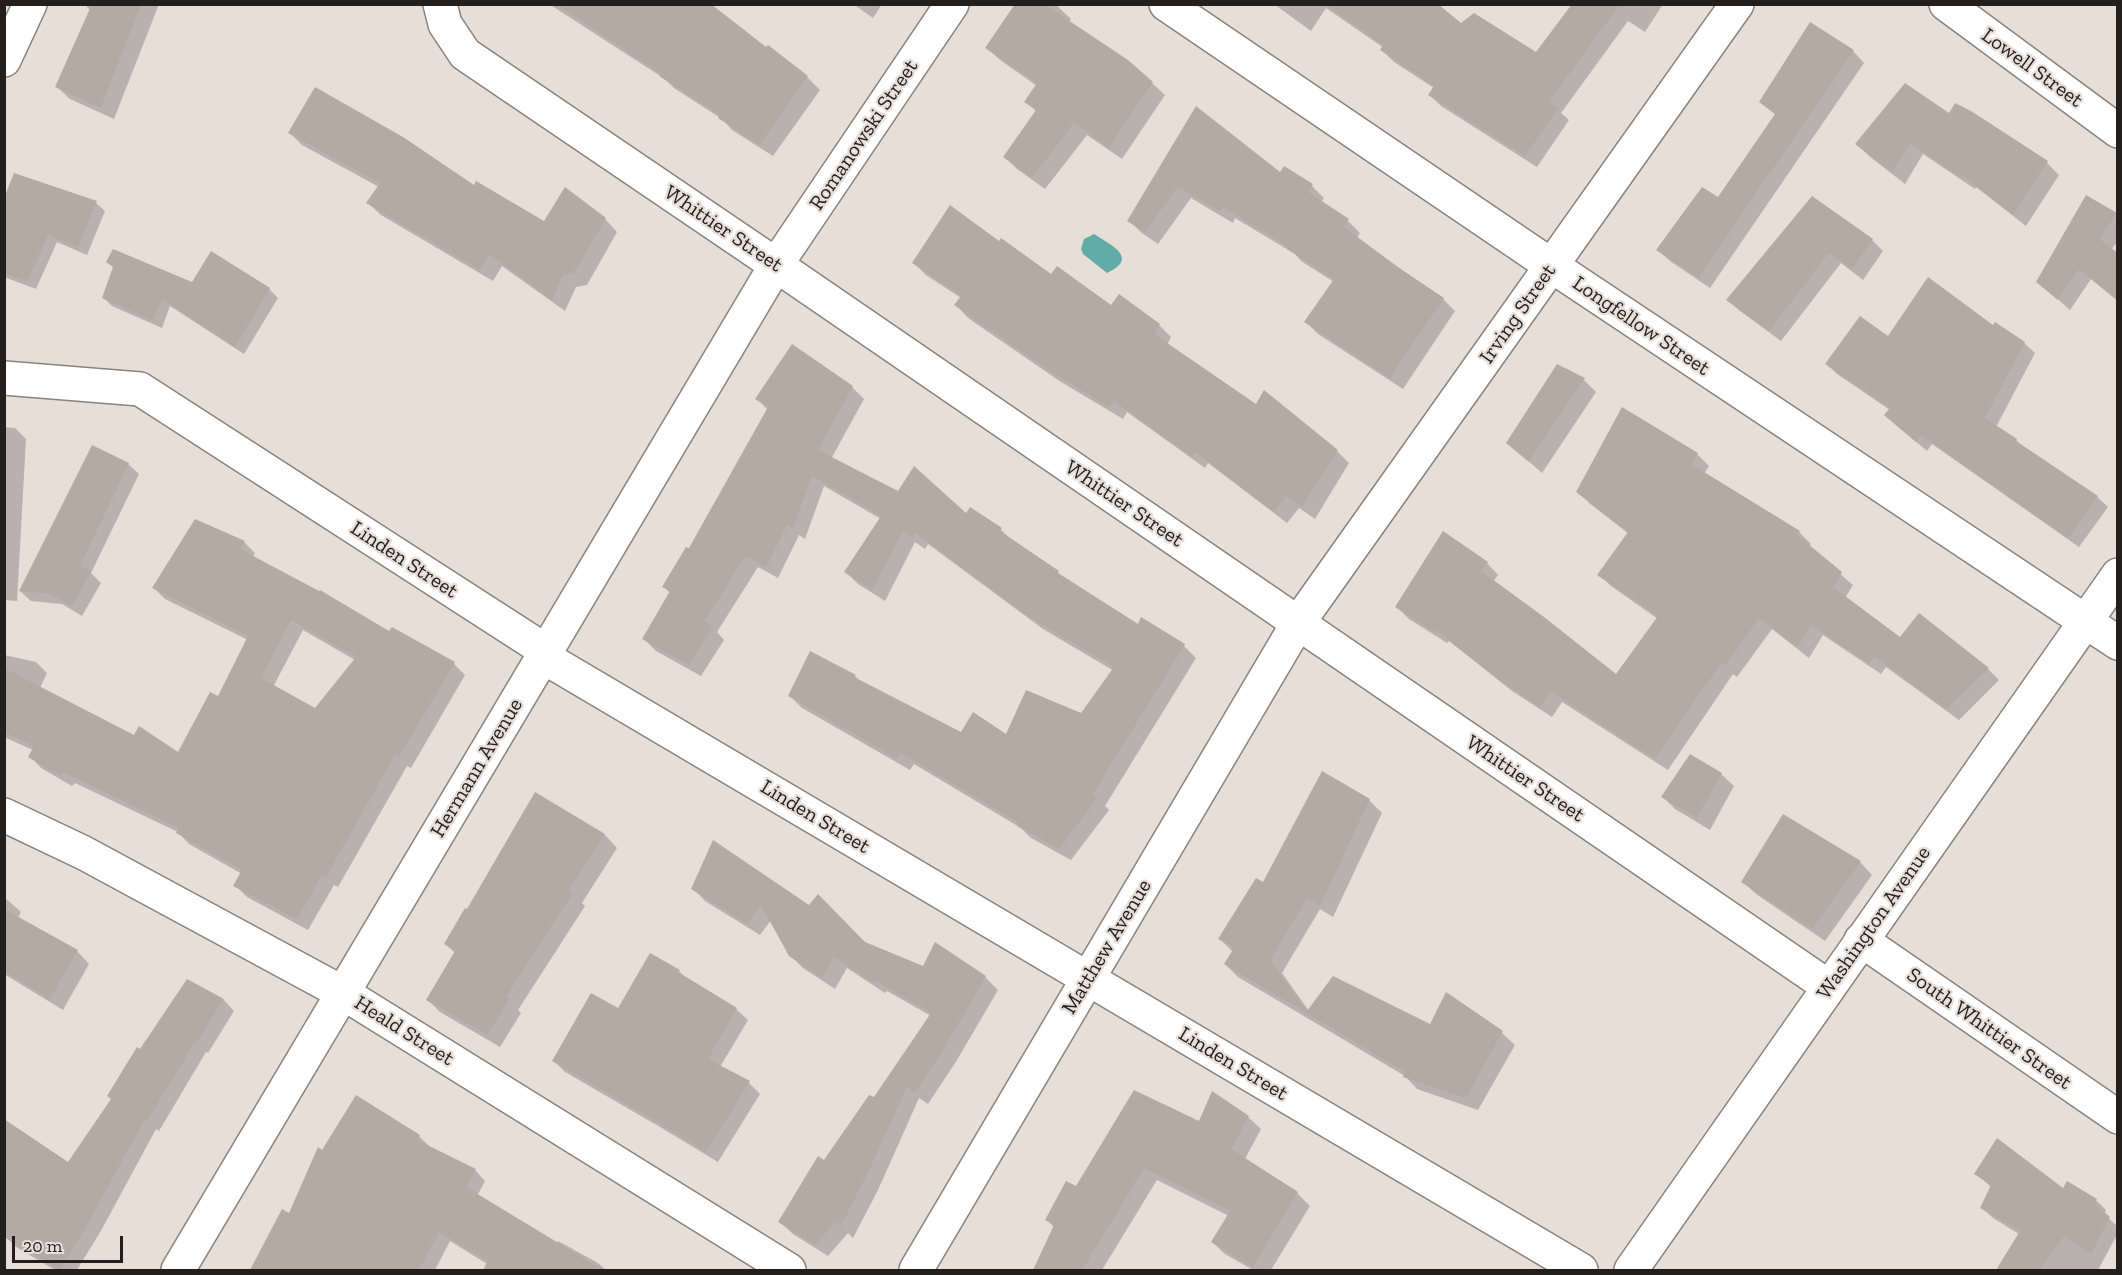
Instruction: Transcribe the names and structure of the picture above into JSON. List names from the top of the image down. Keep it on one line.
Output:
{"streets":{"street":["Lowell Street","Romanowski Street","Whittier Street","Irving Street","Longfellow Street","Linden Street","Hermann Avenue","Washington Avenue","Matthew Avenue","South Whittier Street","Heald Street"]},"crossings":[["Romanowski Street","Whittier Street"],["Romanowski Street","Hermann Avenue"],["Whittier Street","Irving Street"],["Whittier Street","Hermann Avenue"],["Whittier Street","Washington Avenue"],["Whittier Street","Matthew Avenue"],["Irving Street","Longfellow Street"],["Irving Street","Matthew Avenue"],["Longfellow Street","Washington Avenue"],["Linden Street","Hermann Avenue"],["Linden Street","Matthew Avenue"],["Hermann Avenue","Heald Street"],["Washington Avenue","South Whittier Street"]],"scale_bar":"20 m"}
